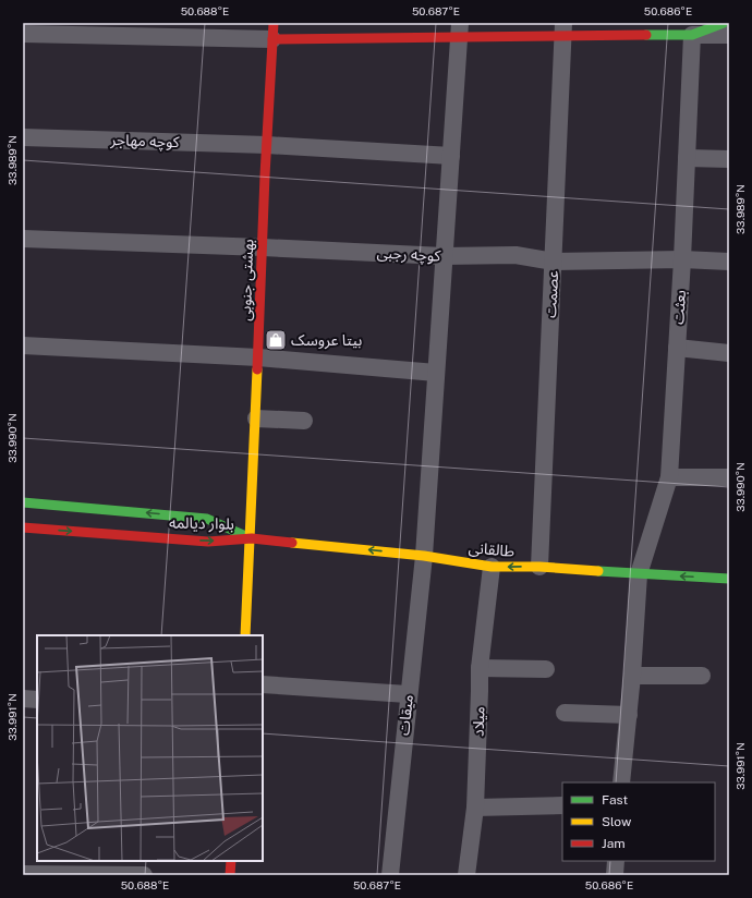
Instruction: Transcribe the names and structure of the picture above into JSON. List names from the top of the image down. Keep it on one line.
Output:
{"streets":{"main road":["بهشتی جنوبی","بلوار دیالمه","طالقانی"],"street":["کوچه مهاجر","کوچه رجبی","عصمت","بعثت","میقات","میلاد"]},"crossings":[["کوچه مهاجر","بهشتی جنوبی"],["کوچه مهاجر","میقات"],["کوچه رجبی","بهشتی جنوبی"],["کوچه رجبی","عصمت"],["کوچه رجبی","بعثت"],["کوچه رجبی","میقات"],["بهشتی جنوبی","بلوار دیالمه"],["بهشتی جنوبی","طالقانی"],["عصمت","طالقانی"],["بعثت","طالقانی"],["بلوار دیالمه","طالقانی"],["طالقانی","میقات"],["طالقانی","میلاد"]],"one_way":["طالقانی"],"places":{"shop":["بیتا عروسک"]},"legend":["Fast","Slow","Jam"],"coordinates":["50.688°E","50.687°E","50.686°E","33.989°N","33.990°N","33.991°N"]}
